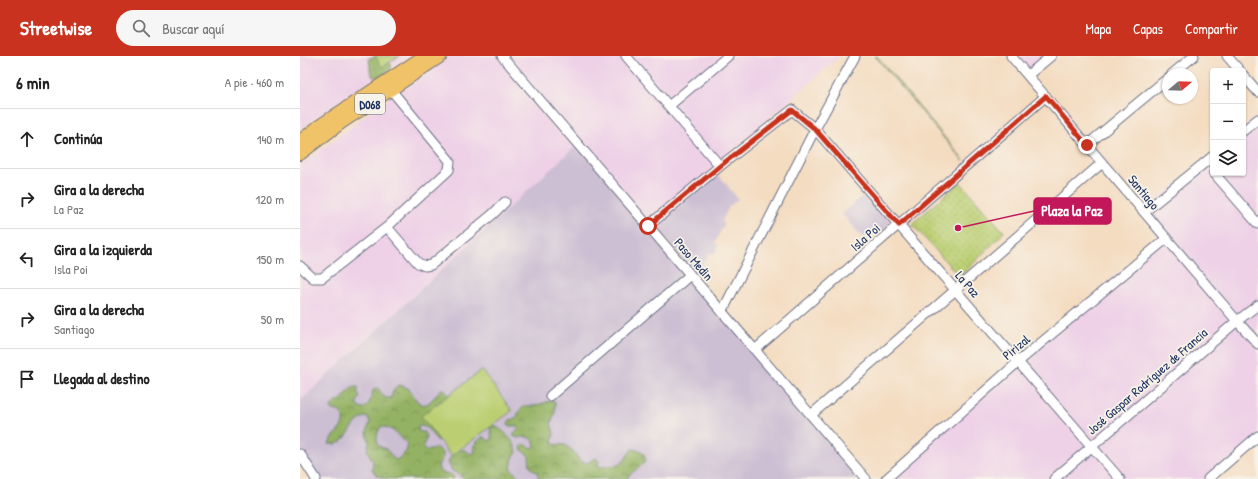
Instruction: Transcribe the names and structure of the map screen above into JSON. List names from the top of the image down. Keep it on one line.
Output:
{"streets":{"main road":["D068"],"street":["Santiago","Isla Poi","Paso Medin","La Paz","Pirizal","José Gaspar Rodríguez de Francia"]},"crossings":[["Santiago","Isla Poi"],["Santiago","Pirizal"],["Santiago","José Gaspar Rodríguez de Francia"],["Isla Poi","Paso Medin"],["Isla Poi","La Paz"],["La Paz","Pirizal"],["La Paz","José Gaspar Rodríguez de Francia"]],"places":["Plaza la Paz"],"north":"right","page":{"header":"Streetwise","search":"Buscar aquí","nav":["Mapa","Capas","Compartir"],"heading":["6 min","A pie · 460 m"],"map_buttons":["+","−"],"list":[["Continúa","140 m"],["Gira a la derecha","La Paz","120 m"],["Gira a la izquierda","Isla Poi","150 m"],["Gira a la derecha","Santiago","50 m"],"Llegada al destino"]}}
